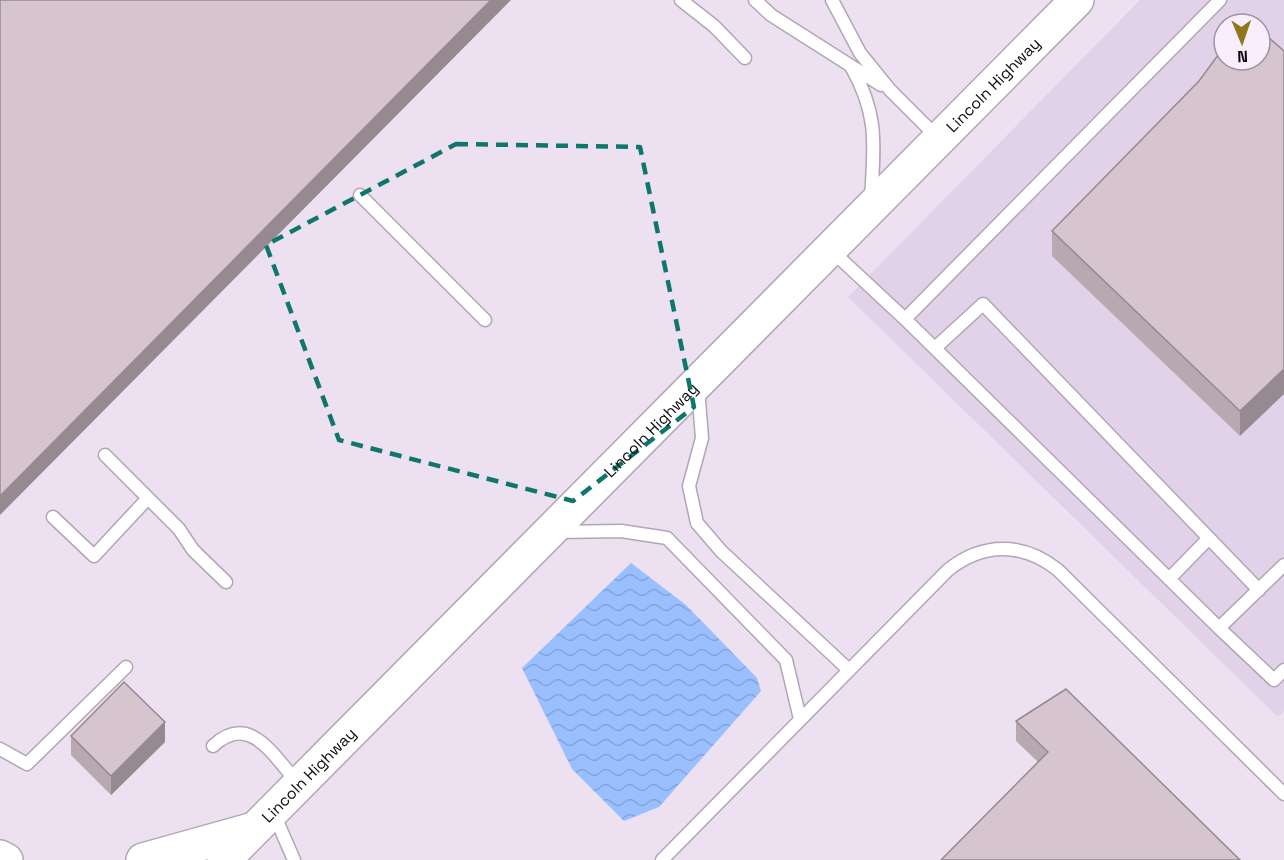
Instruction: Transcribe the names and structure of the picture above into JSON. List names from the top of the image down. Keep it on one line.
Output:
{"streets":{"main road":["Lincoln Highway"]},"north":"bottom"}
